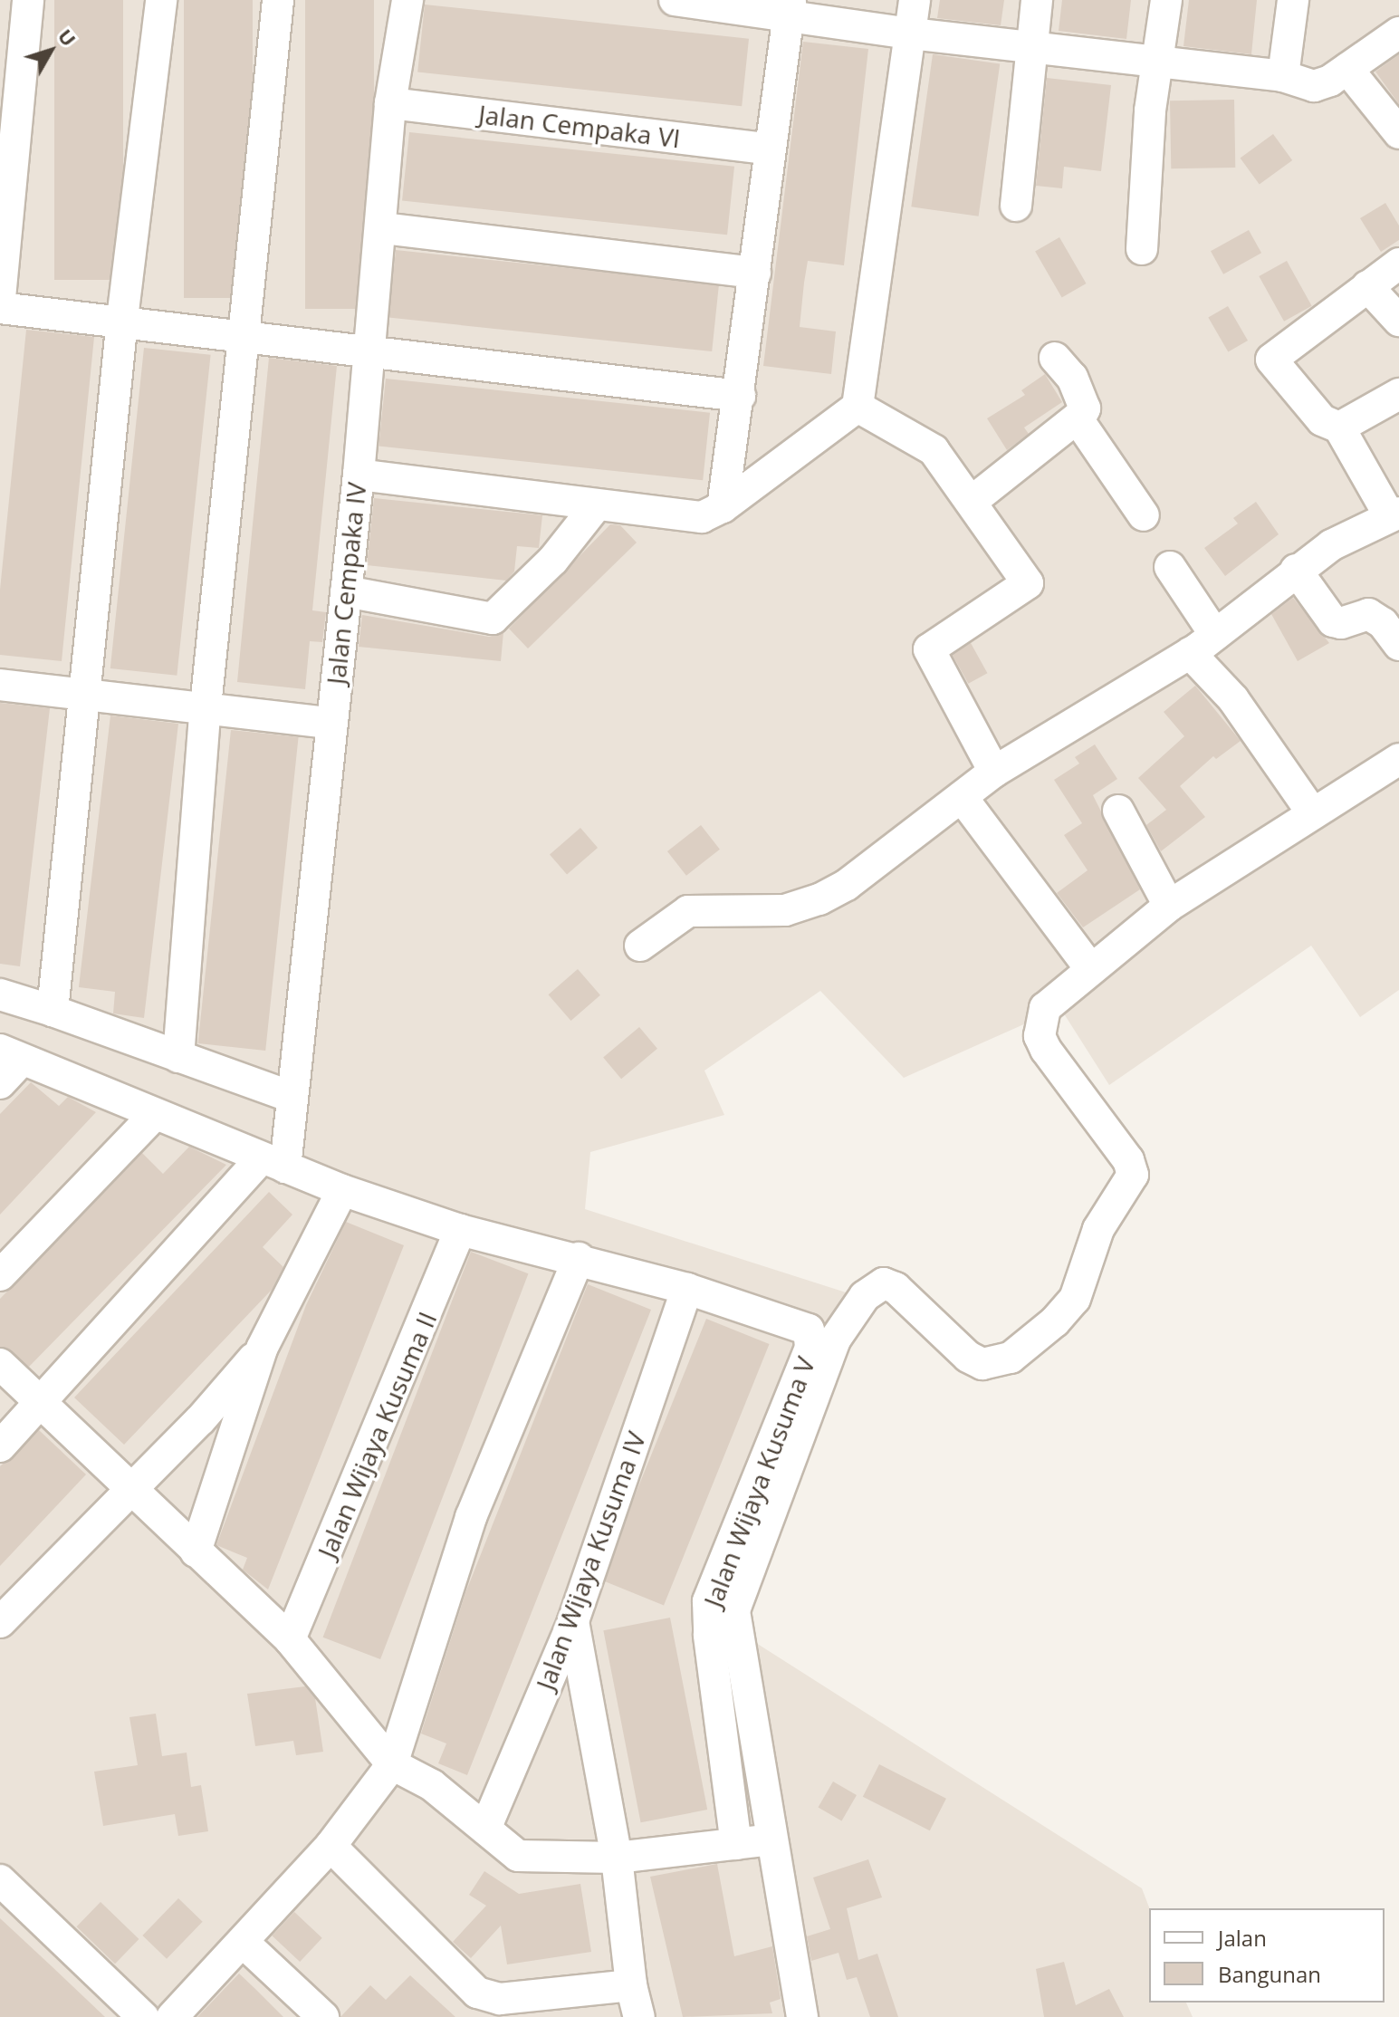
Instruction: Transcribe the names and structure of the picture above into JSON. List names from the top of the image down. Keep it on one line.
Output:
{"streets":{"street":["Jalan Cempaka VI","Jalan Cempaka IV","Jalan Wijaya Kusuma II","Jalan Wijaya Kusuma V","Jalan Wijaya Kusuma IV"]},"crossings":[["Jalan Cempaka VI","Jalan Cempaka IV"],["Jalan Wijaya Kusuma V","Jalan Wijaya Kusuma IV"]],"legend":["Jalan","Bangunan"],"north":"top right"}
